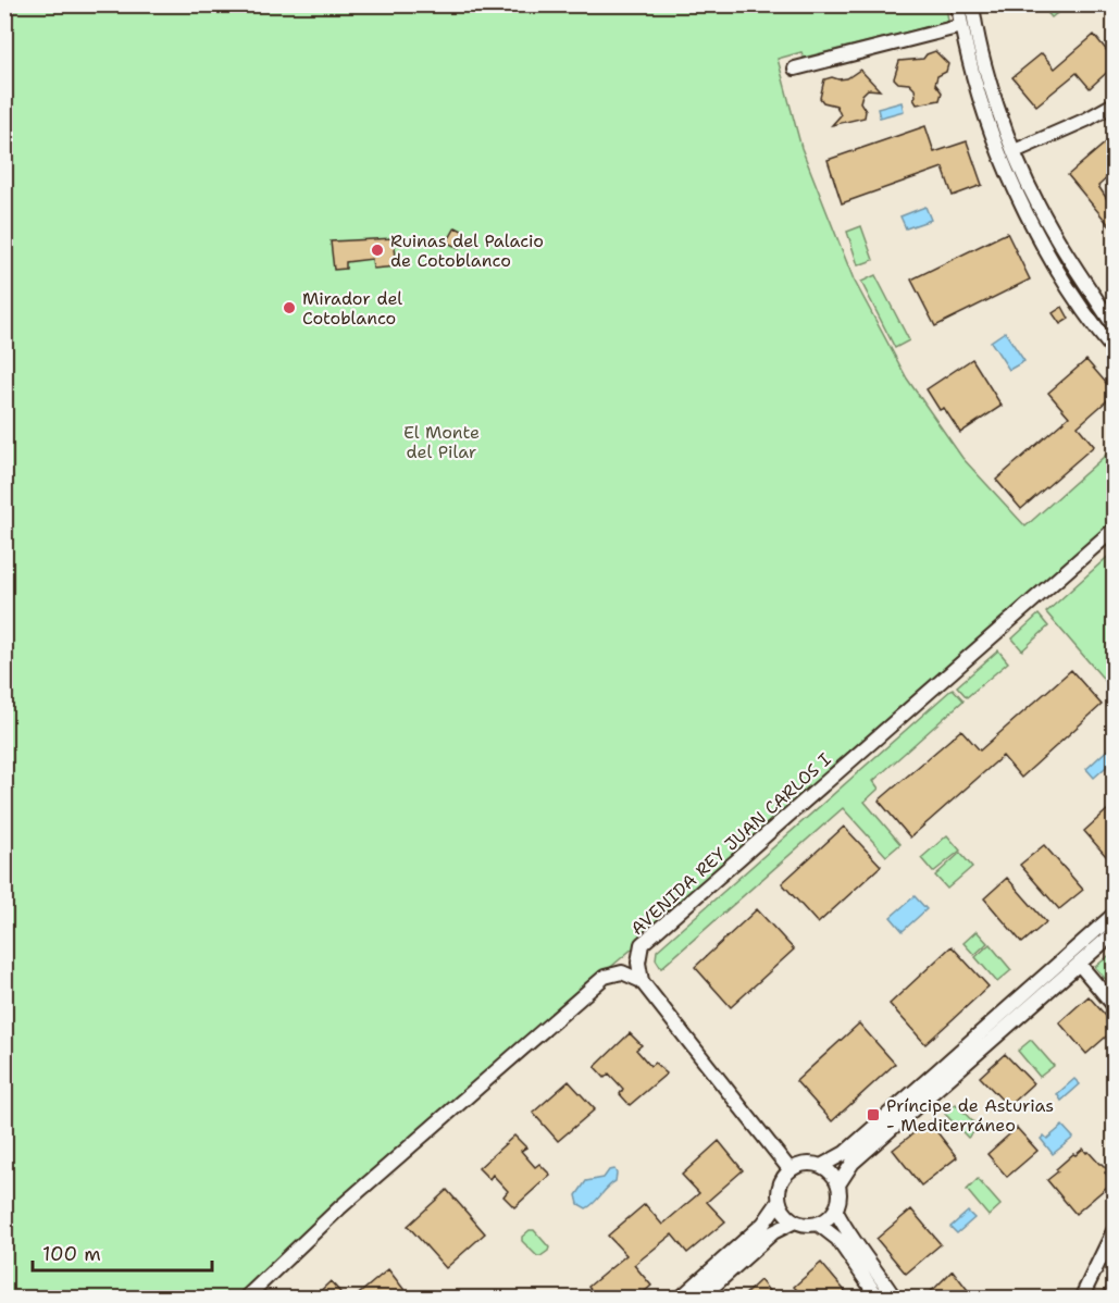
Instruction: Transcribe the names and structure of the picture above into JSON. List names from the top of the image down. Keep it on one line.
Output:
{"streets":{"street":["AVENIDA REY JUAN CARLOS I"]},"parks":["El Monte del Pilar"],"places":{"other":["Ruinas del Palacio de Cotoblanco","Mirador del Cotoblanco"],"transit":["Príncipe de Asturias - Mediterráneo"]},"scale_bar":"100 m"}
